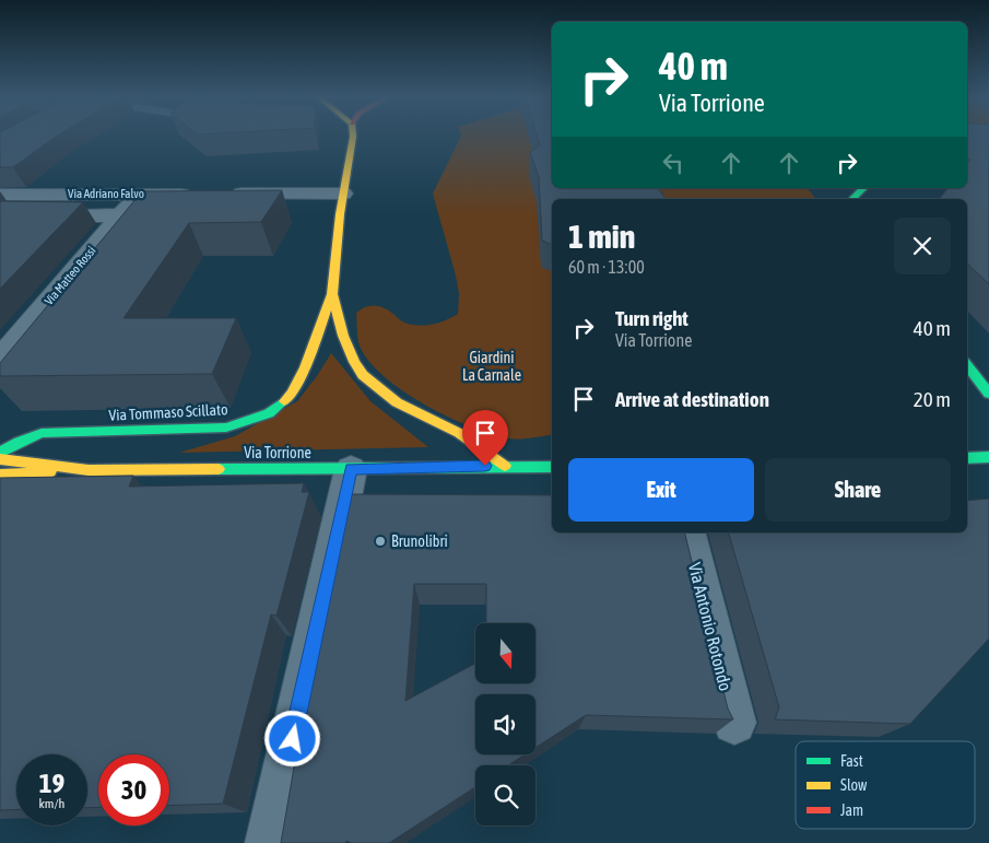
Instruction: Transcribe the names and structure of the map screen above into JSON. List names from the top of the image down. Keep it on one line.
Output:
{"streets":{"main road":["Via Tommaso Scillato","Via Torrione"],"street":["Via Adriano Falvo","Via Matteo Rossi","Via Antonio Rotondo"]},"crossings":[["Via Adriano Falvo","Via Matteo Rossi"],["Via Tommaso Scillato","Via Torrione"]],"parks":["Giardini La Carnale"],"places":["Brunolibri"],"legend":["Fast","Slow","Jam"],"north":"bottom","page":{"turn":["40 m","Via Torrione"],"heading":["1 min","60 m · 13:00"],"list":[{"name":"Turn right","note":"Via Torrione","value":"40 m"},{"name":"Arrive at destination","value":"20 m"}],"buttons":["Exit","Share"],"speed":"19 km/h","limit":"30"}}
